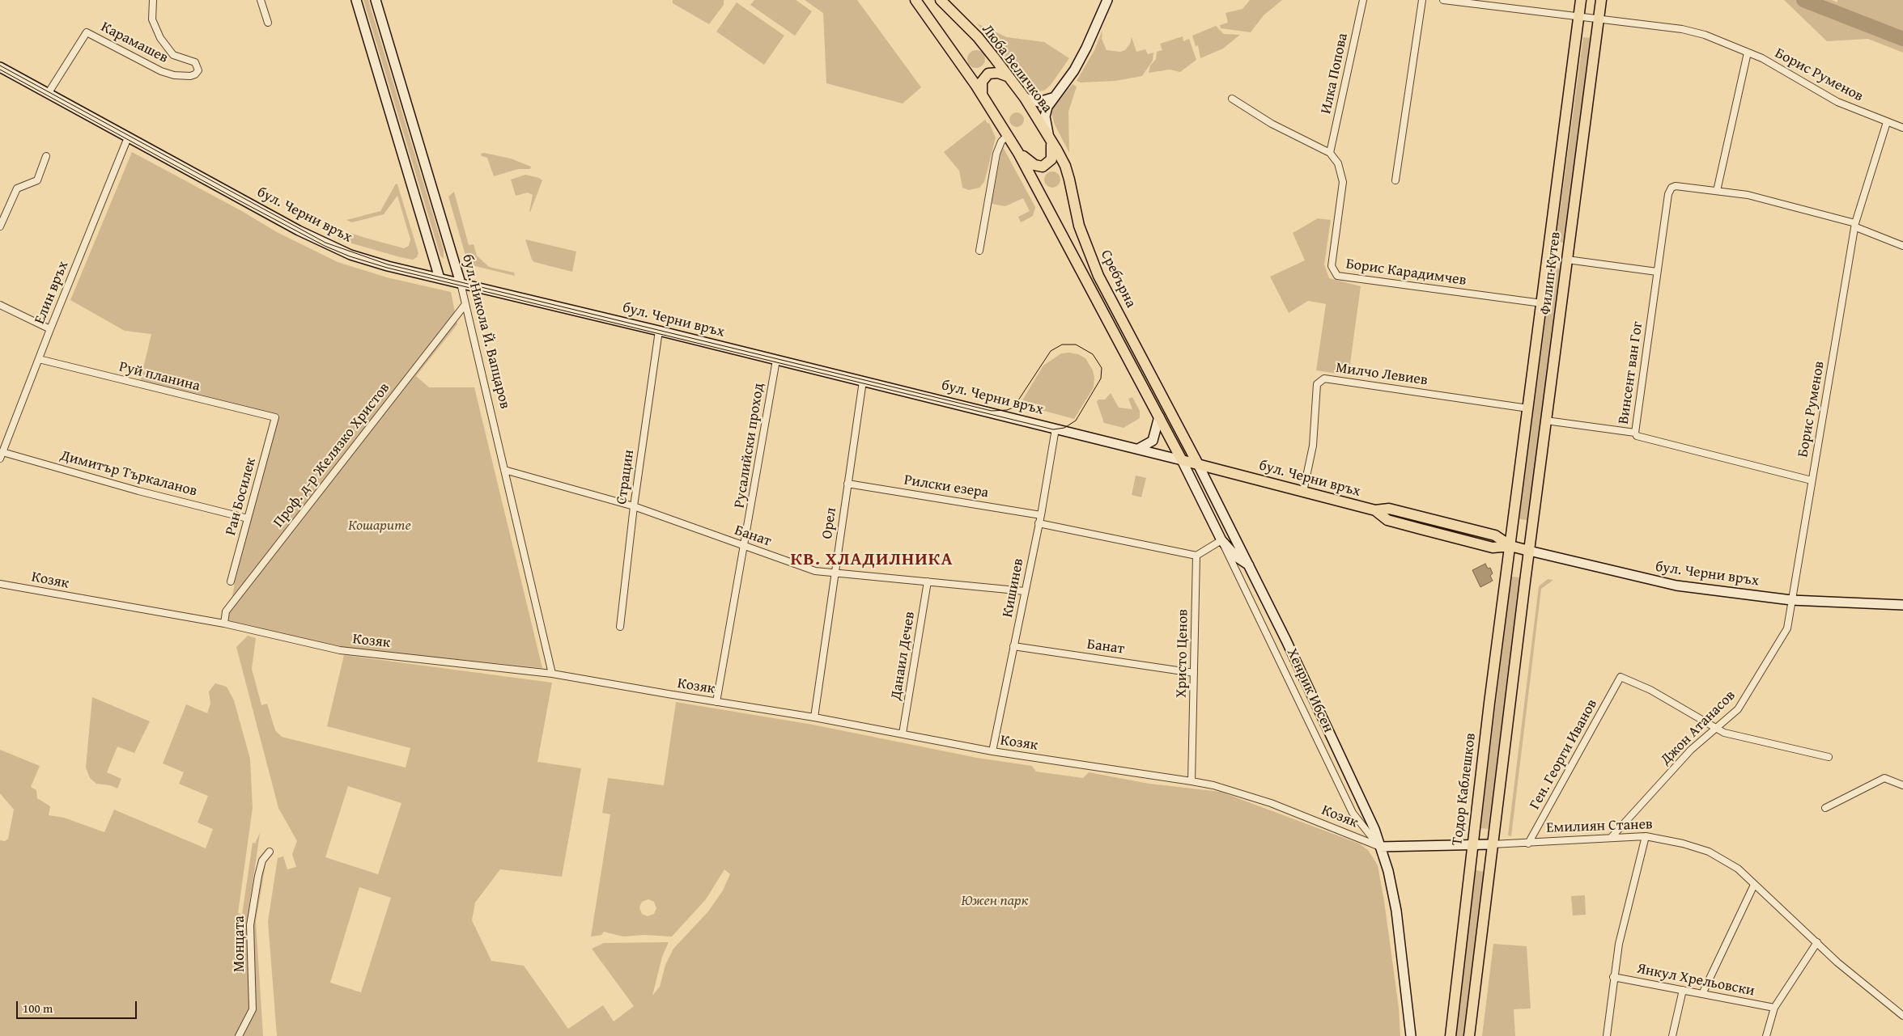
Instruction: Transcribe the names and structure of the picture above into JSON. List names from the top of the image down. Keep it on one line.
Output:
{"streets":{"main road":["Люба Величкова","бул. Черни връх","Филип Кутев","Сребърна","бул. Никола Й. Вапцаров","Хенрик Ибсен","Тодор Каблешков","Емилиян Станев"],"street":["Карамашев","Илка Попова","Борис Руменов","Борис Карадимчев","Елин връх","Винсент ван Гог","Милчо Левиев","Руй планина","Русалийски проход","Проф. д-р Желязко Христов","Димитър Търкаланов","Страцин","Рилски езера","Ран Босилек","Орел","Банат","Козяк","Кишинев","Христо Ценов","Данаил Дечев","Джон Атанасов","Ген. Георги Иванов","Монцата","Янкул Хрельовски"]},"crossings":[["Карамашев","бул. Черни връх"],["Люба Величкова","Сребърна"],["Илка Попова","Борис Карадимчев"],["Борис Руменов","бул. Черни връх"],["Борис Руменов","Филип Кутев"],["Борис Руменов","Винсент ван Гог"],["Борис Руменов","Джон Атанасов"],["бул. Черни връх","Филип Кутев"],["бул. Черни връх","Сребърна"],["бул. Черни връх","Елин връх"],["бул. Черни връх","бул. Никола Й. Вапцаров"],["бул. Черни връх","Милчо Левиев"],["бул. Черни връх","Русалийски проход"],["бул. Черни връх","Страцин"],["бул. Черни връх","Орел"],["бул. Черни връх","Кишинев"],["бул. Черни връх","Хенрик Ибсен"],["бул. Черни връх","Джон Атанасов"],["бул. Черни връх","Тодор Каблешков"],["Борис Карадимчев","Филип Кутев"],["Филип Кутев","Милчо Левиев"],["Филип Кутев","Тодор Каблешков"],["Сребърна","Хенрик Ибсен"],["Елин връх","Руй планина"],["Елин връх","Димитър Търкаланов"],["бул. Никола Й. Вапцаров","Проф. д-р Желязко Христов"],["бул. Никола Й. Вапцаров","Банат"],["бул. Никола Й. Вапцаров","Козяк"],["Руй планина","Ран Босилек"],["Русалийски проход","Банат"],["Русалийски проход","Козяк"],["Проф. д-р Желязко Христов","Козяк"],["Димитър Търкаланов","Ран Босилек"],["Страцин","Банат"],["Рилски езера","Орел"],["Рилски езера","Кишинев"],["Орел","Банат"],["Орел","Козяк"],["Банат","Кишинев"],["Банат","Христо Ценов"],["Банат","Данаил Дечев"],["Козяк","Кишинев"],["Козяк","Христо Ценов"],["Козяк","Данаил Дечев"],["Козяк","Хенрик Ибсен"],["Козяк","Емилиян Станев"],["Хенрик Ибсен","Емилиян Станев"],["Джон Атанасов","Ген. Георги Иванов"],["Джон Атанасов","Емилиян Станев"],["Ген. Георги Иванов","Емилиян Станев"],["Тодор Каблешков","Емилиян Станев"]],"districts":["КВ. ХЛАДИЛНИКА"],"parks":["Кошарите","Южен парк"],"scale_bar":"100 m"}
